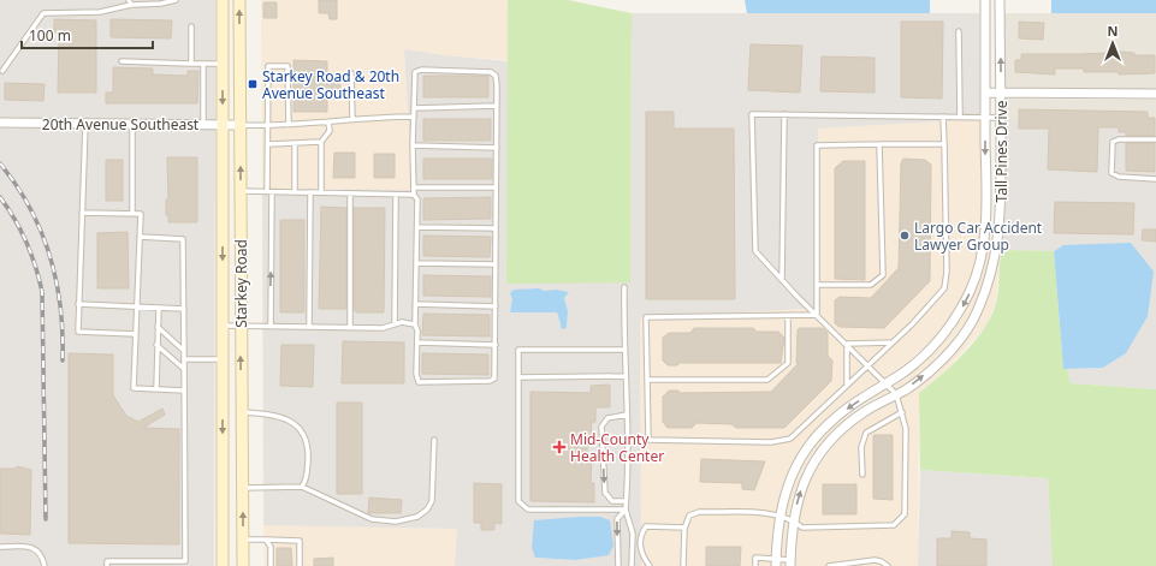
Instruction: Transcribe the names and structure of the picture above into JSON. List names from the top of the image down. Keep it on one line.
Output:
{"streets":{"main road":["Starkey Road"],"street":["20th Avenue Southeast","Tall Pines Drive"]},"crossings":[["20th Avenue Southeast","Starkey Road"]],"places":{"transit":["Starkey Road & 20th Avenue Southeast"],"other":["Largo Car Accident Lawyer Group"],"health":["Mid-County Health Center"]},"scale_bar":"100 m","north":"top"}
